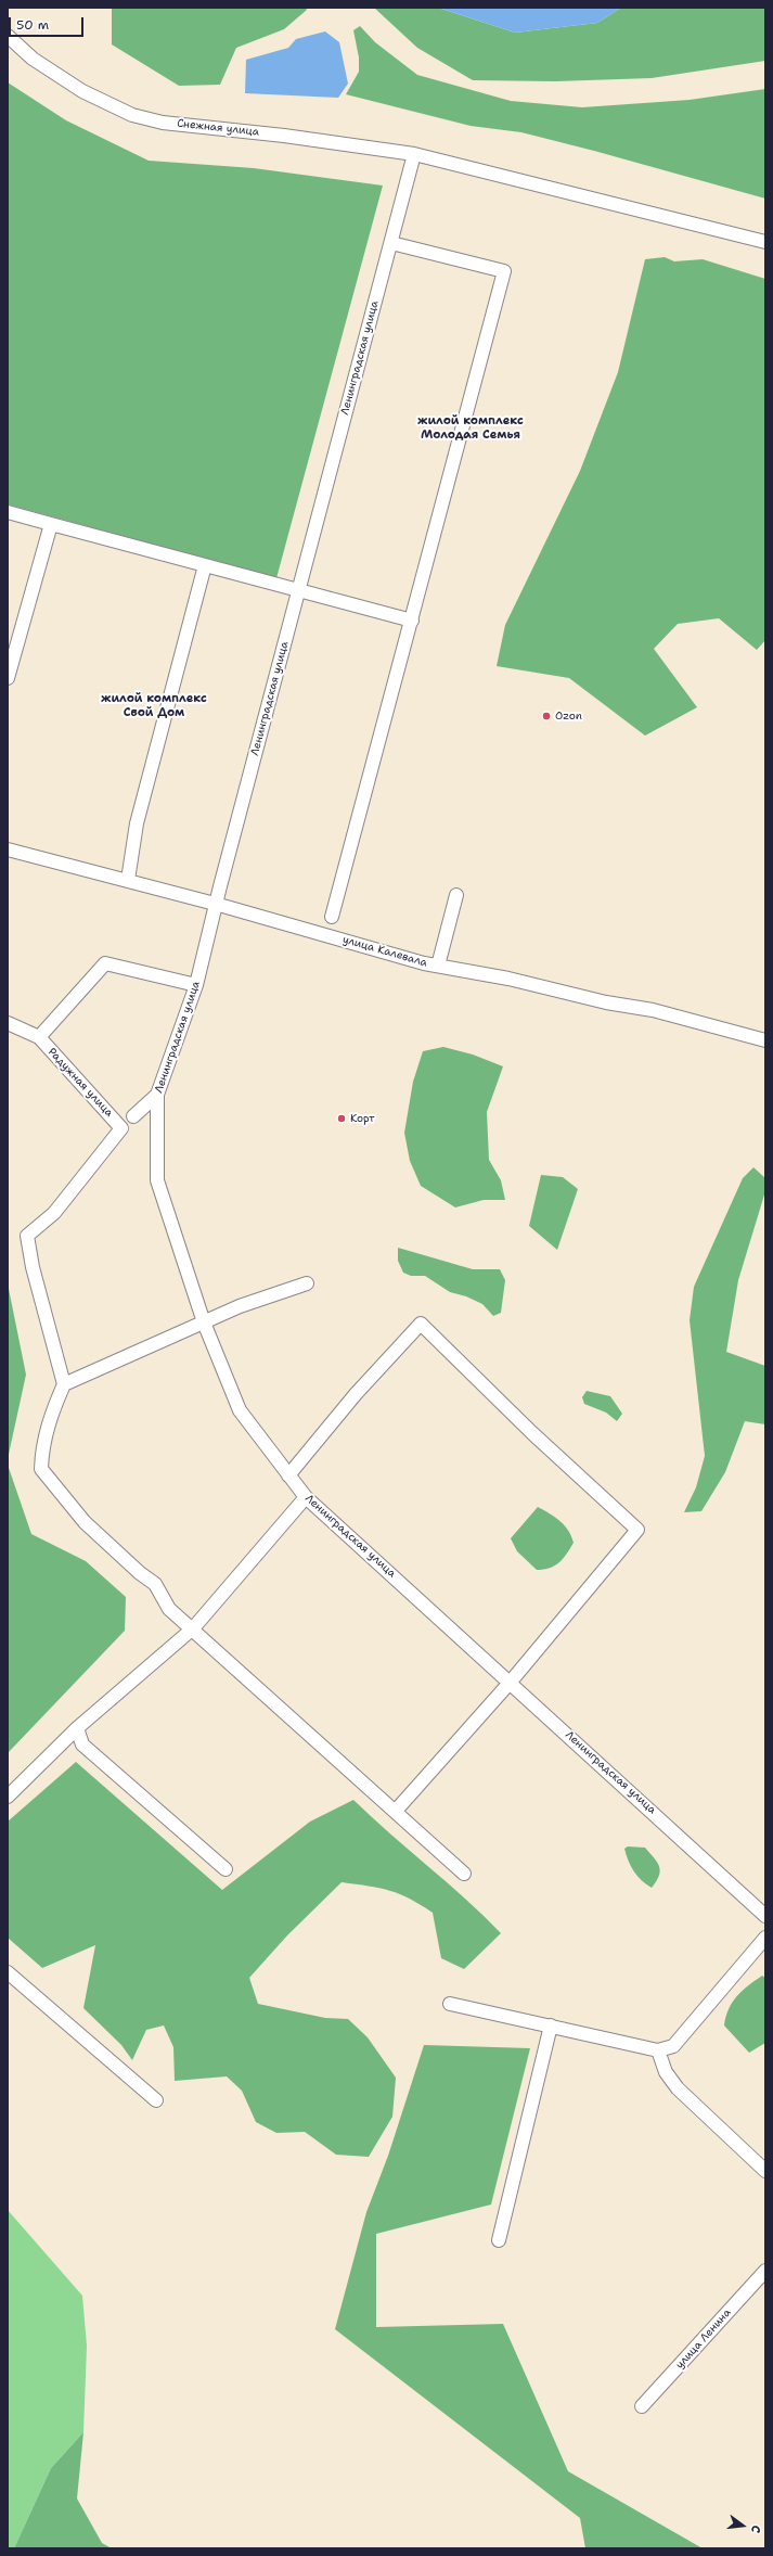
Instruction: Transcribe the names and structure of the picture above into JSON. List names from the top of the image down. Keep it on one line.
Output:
{"streets":{"street":["Снежная улица","Ленинградская улица","улица Калевала","Радужная улица","улица Ленина"]},"crossings":[["Снежная улица","Ленинградская улица"],["Ленинградская улица","улица Калевала"]],"districts":["жилой комплекс Молодая Семья","жилой комплекс Свой Дом"],"places":["Ozon","Корт"],"scale_bar":"50 m","north":"right"}
